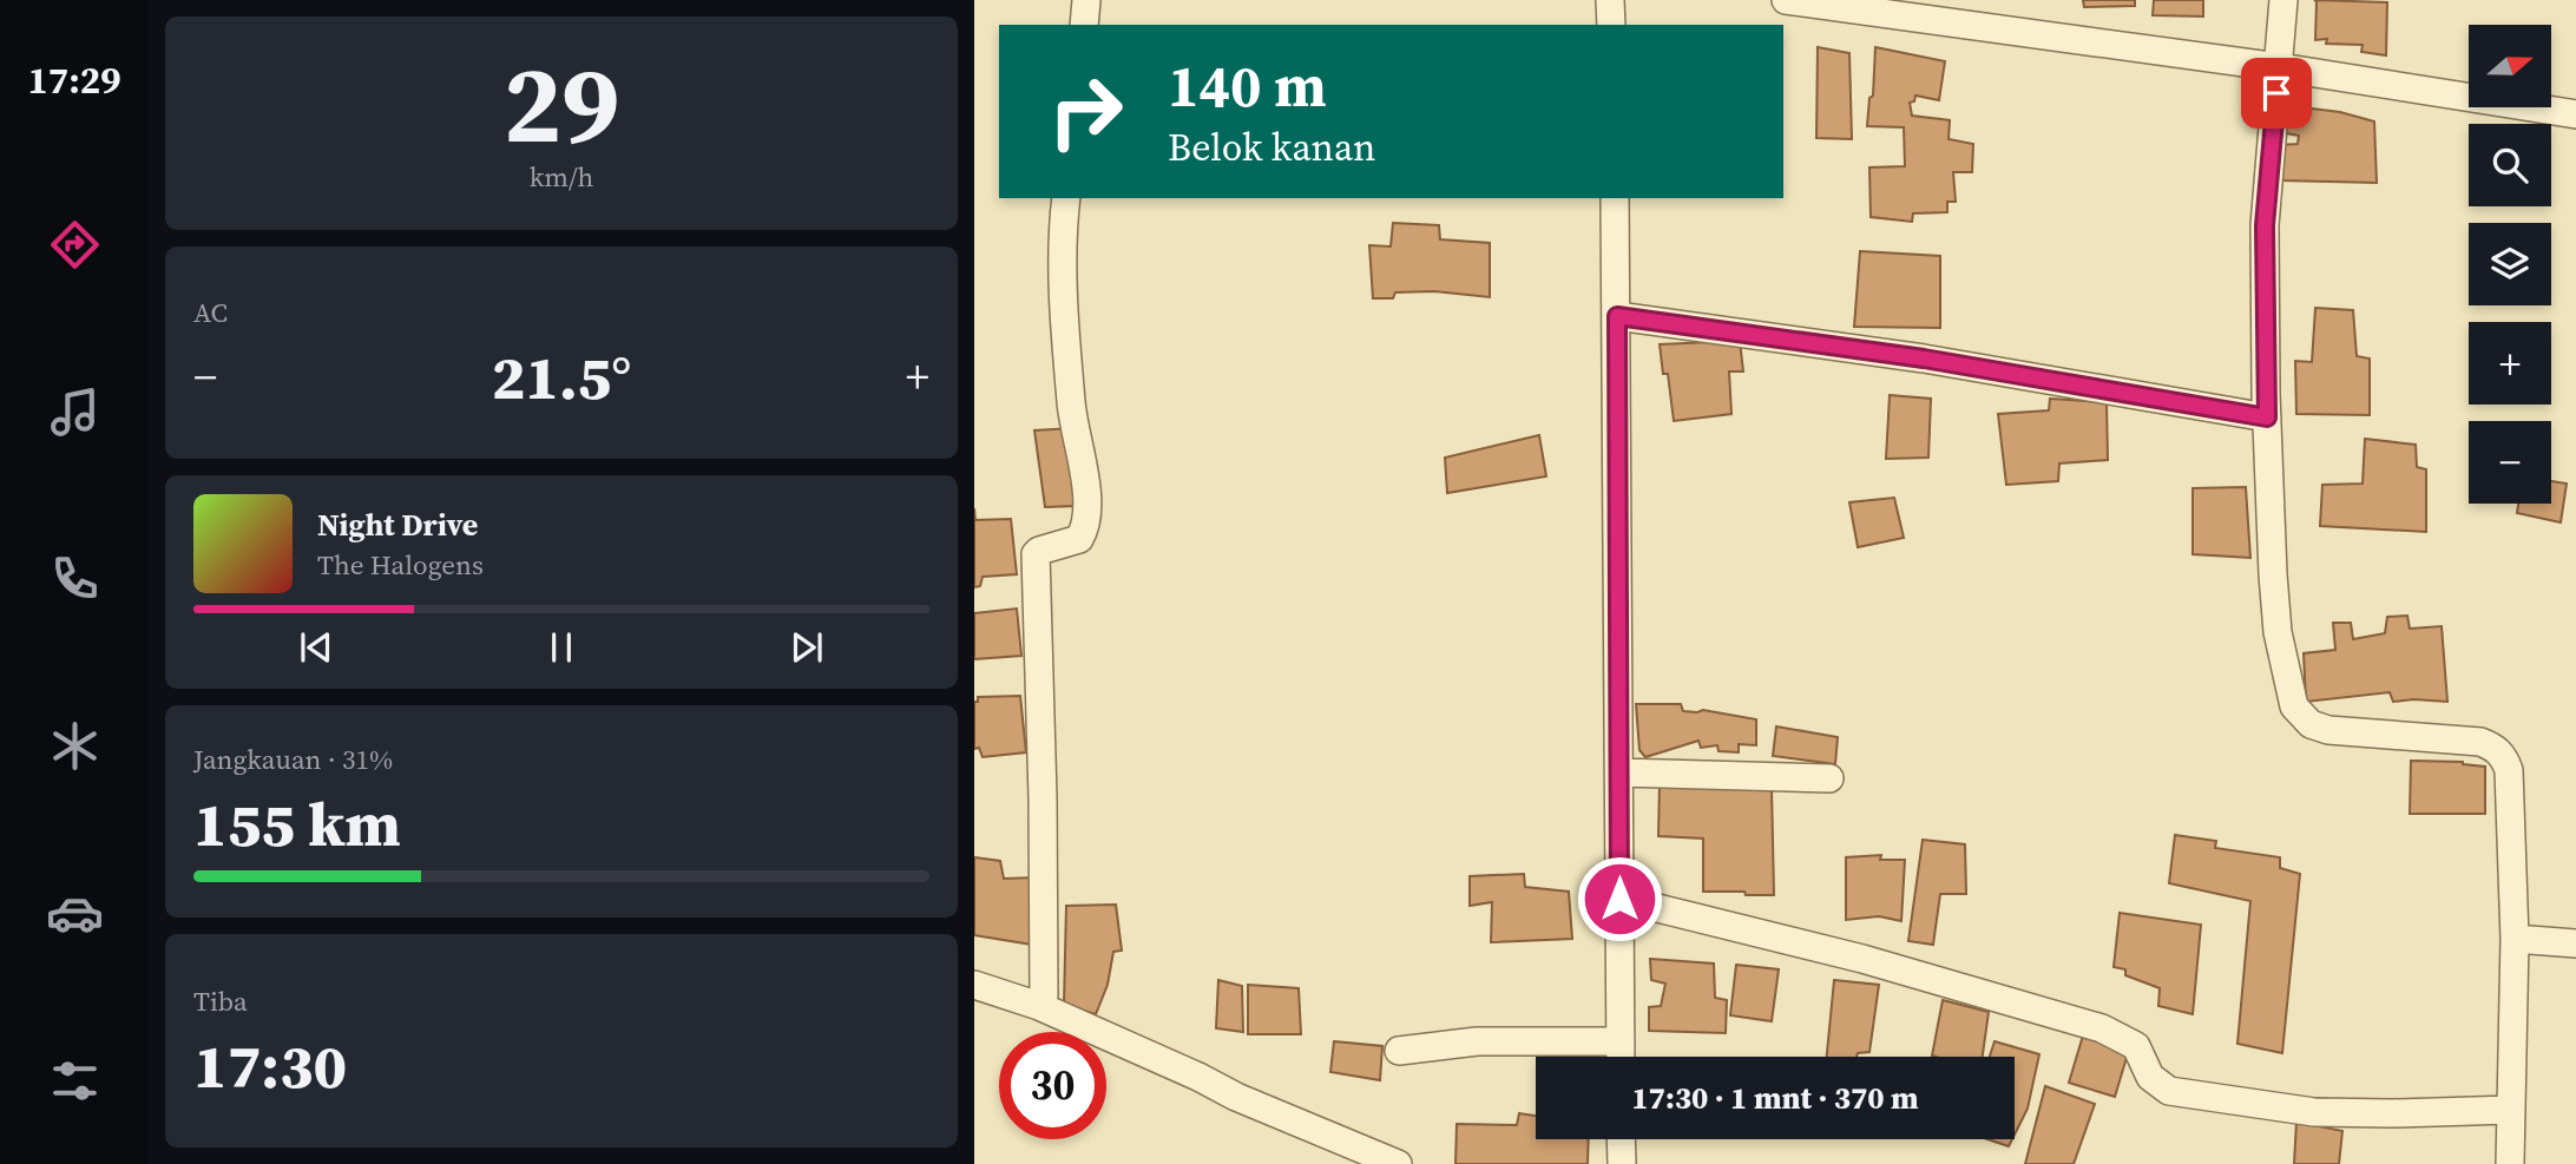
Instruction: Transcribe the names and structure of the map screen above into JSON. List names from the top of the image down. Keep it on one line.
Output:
{"north":"right","page":{"tabs":"17:29","tile":[["29","km/h"],"AC",["Jangkauan · 31%","155 km"],["Tiba","17:30"]],"map_buttons":["+","−"],"turn":["140 m","Belok kanan"],"heat":["−","21.5°","+"],"song":["Night Drive","The Halogens"],"limit":"30","trip":"17:30 · 1 mnt · 370 m"}}
